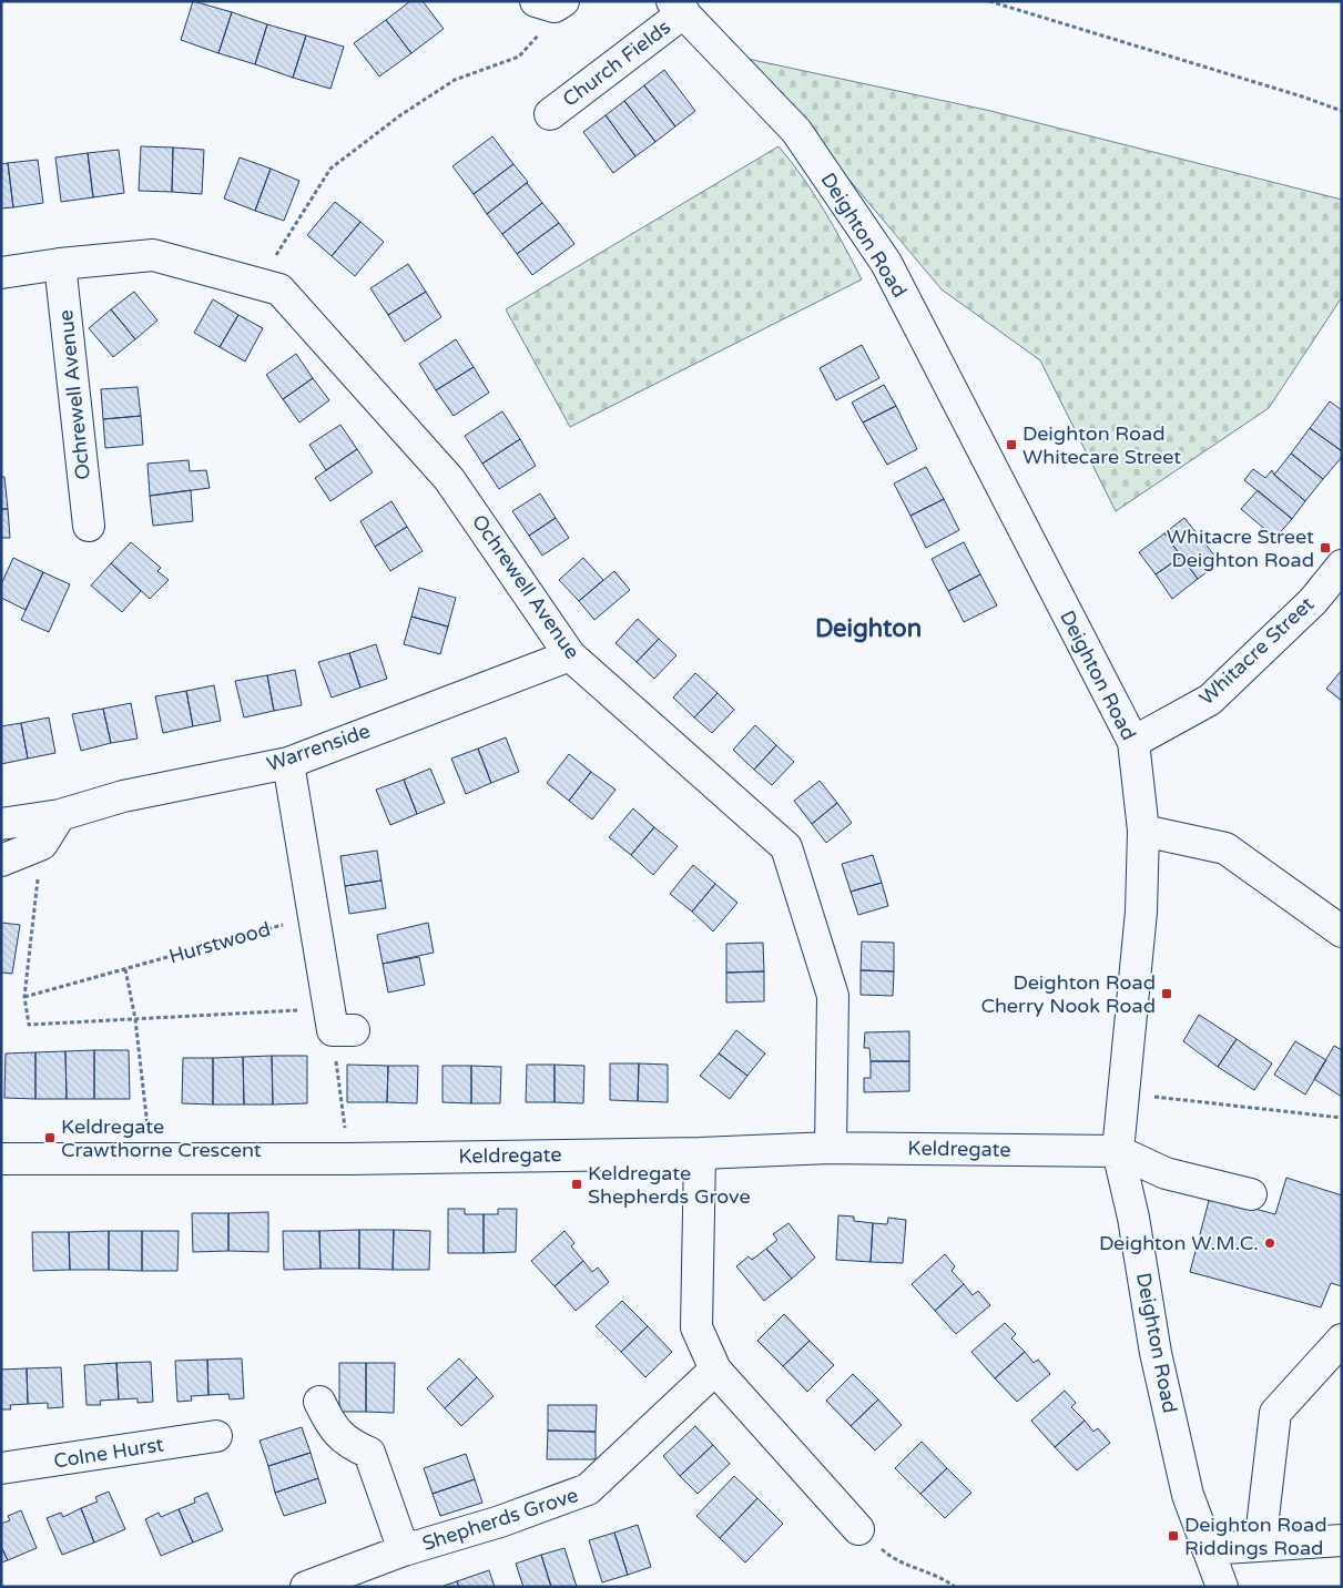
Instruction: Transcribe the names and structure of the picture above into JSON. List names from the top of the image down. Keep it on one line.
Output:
{"streets":{"street":["Church Fields","Deighton Road","Ochrewell Avenue","Whitacre Street","Warrenside","Keldregate","Colne Hurst","Shepherds Grove"],"path":["Hurstwood"]},"crossings":[["Church Fields","Deighton Road"],["Deighton Road","Whitacre Street"],["Deighton Road","Keldregate"],["Ochrewell Avenue","Warrenside"],["Ochrewell Avenue","Keldregate"]],"districts":["Deighton"],"places":{"transit":["Deighton Road Whitecare Street","Whitacre Street Deighton Road","Deighton Road Cherry Nook Road","Keldregate Crawthorne Crescent","Keldregate Shepherds Grove","Deighton Road Riddings Road"],"other":["Deighton W.M.C."]}}
